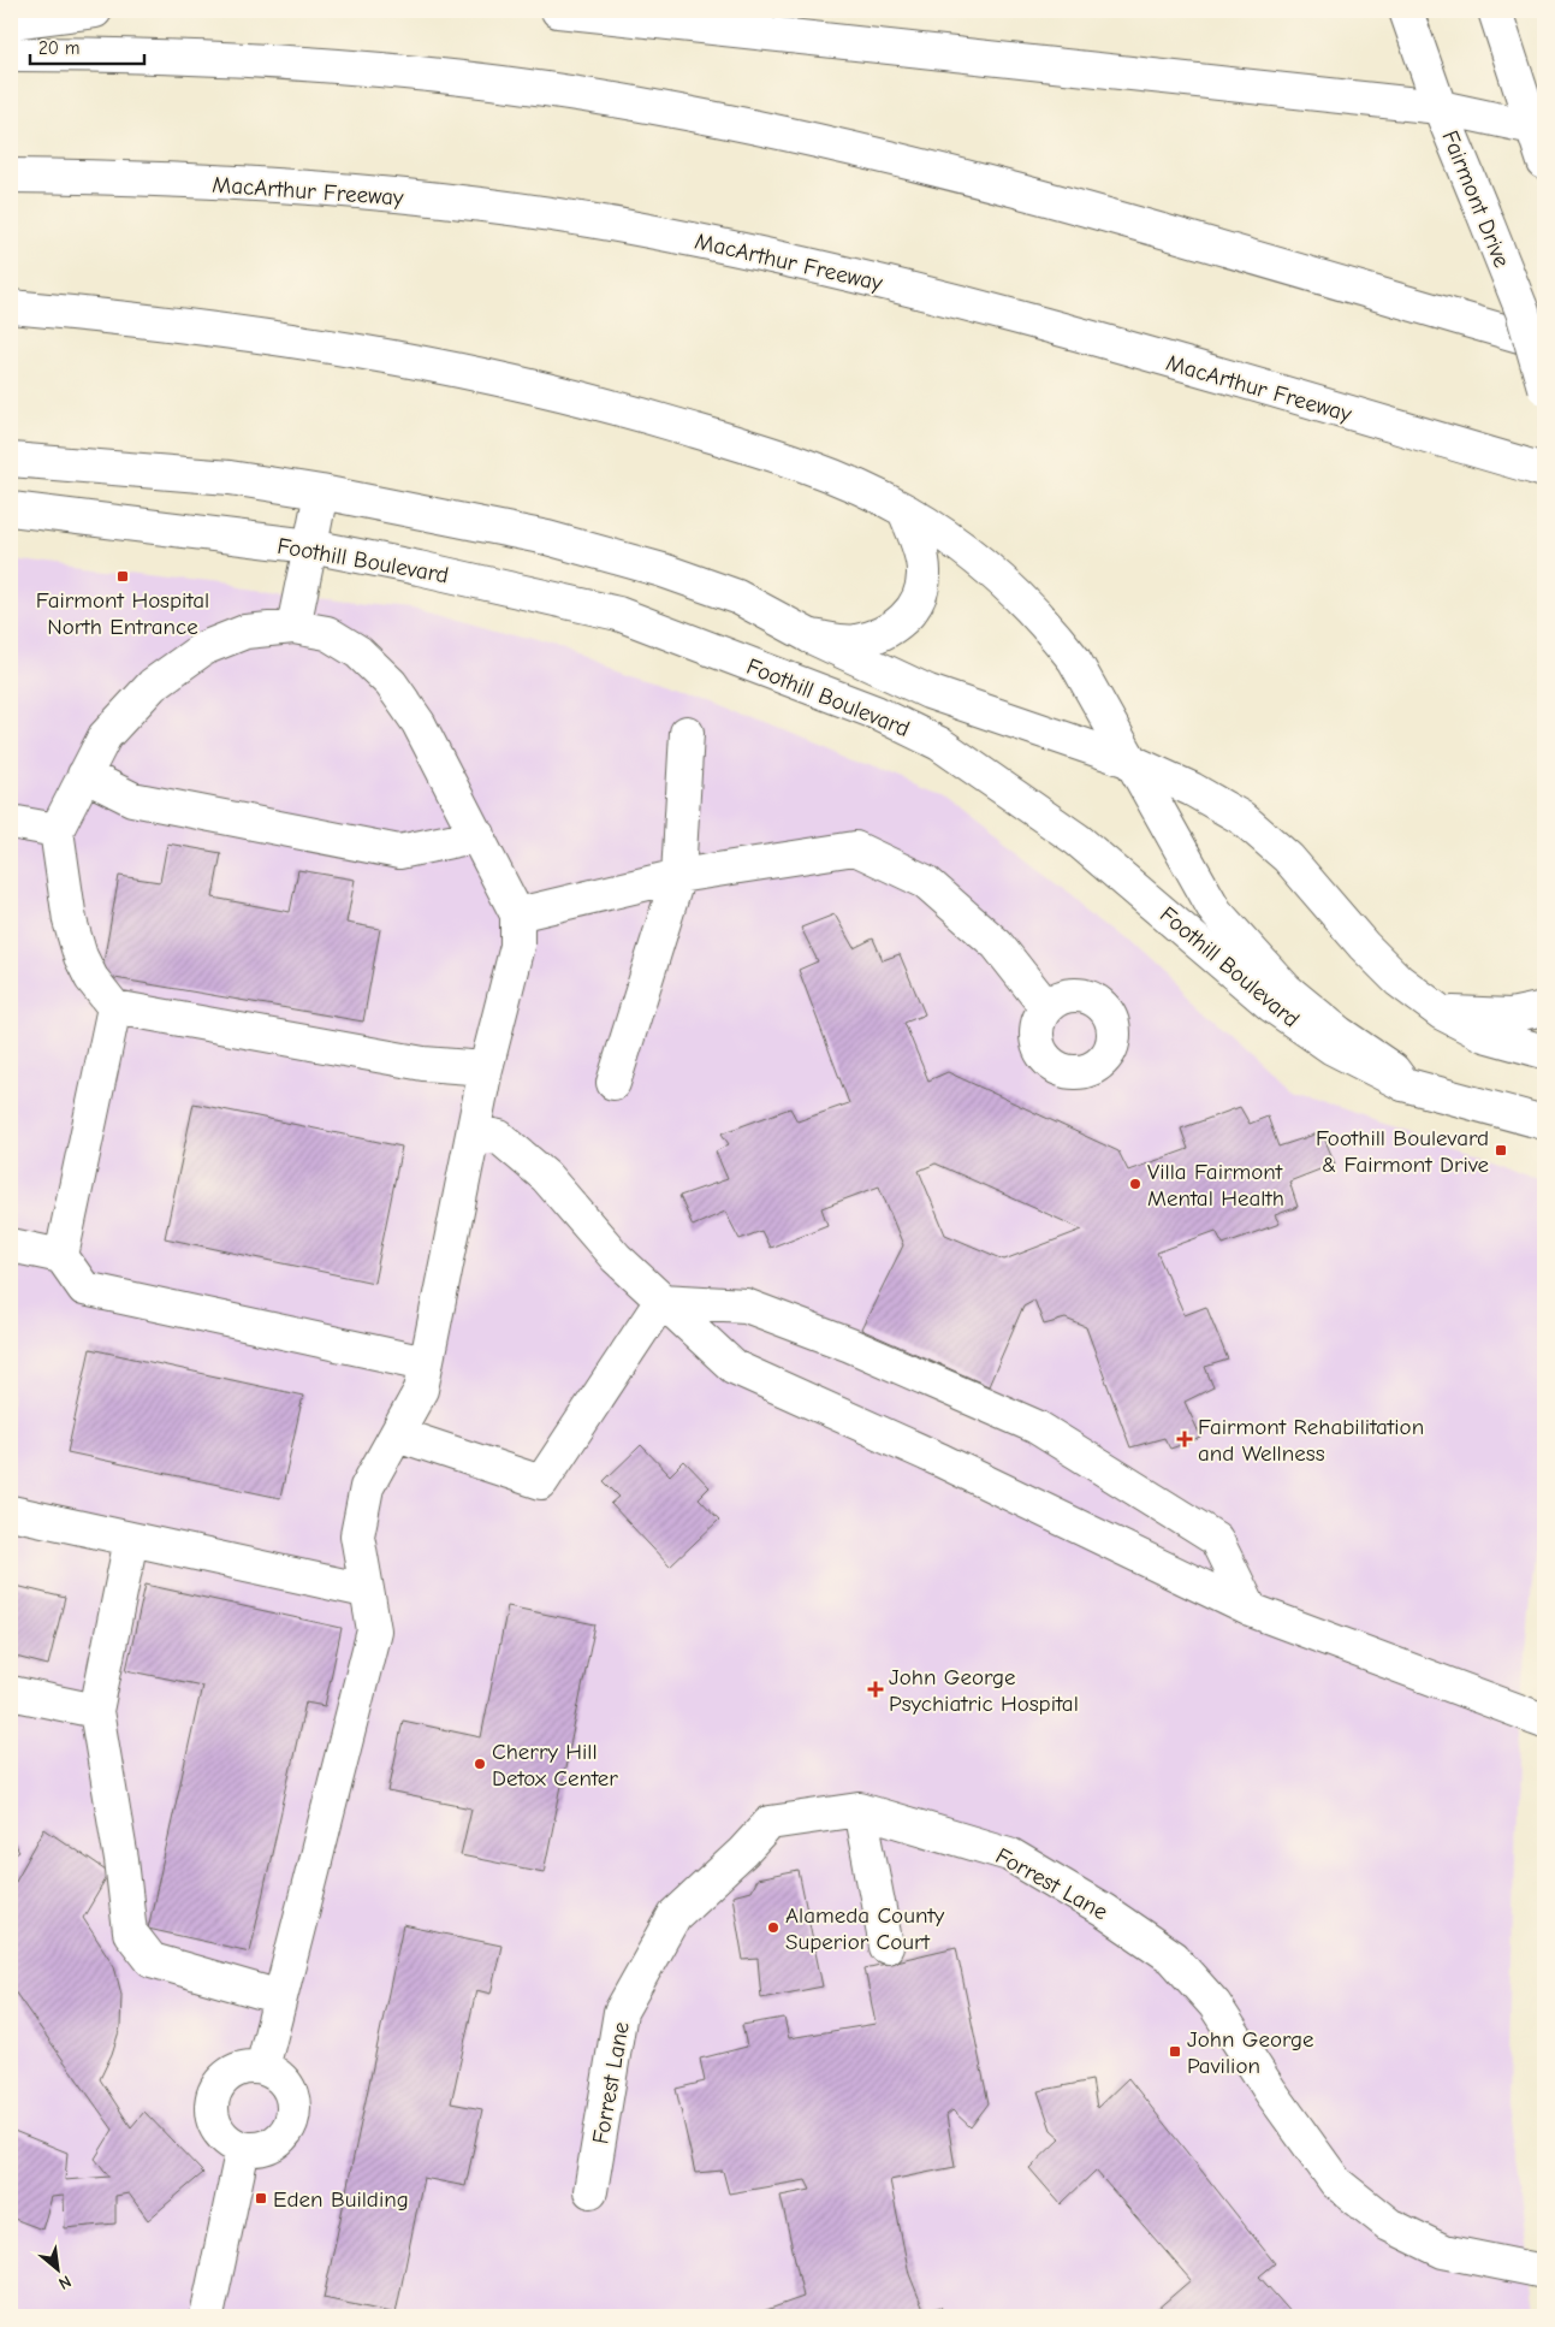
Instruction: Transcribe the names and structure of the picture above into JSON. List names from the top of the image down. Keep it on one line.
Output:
{"streets":{"main road":["MacArthur Freeway","Fairmont Drive","Foothill Boulevard","Forrest Lane"]},"places":{"transit":["Fairmont Hospital North Entrance","Foothill Boulevard & Fairmont Drive","John George Pavilion","Eden Building"],"other":["Villa Fairmont Mental Health","Cherry Hill Detox Center","Alameda County Superior Court"],"health":["Fairmont Rehabilitation and Wellness","John George Psychiatric Hospital"]},"scale_bar":"20 m","north":"bottom right"}
